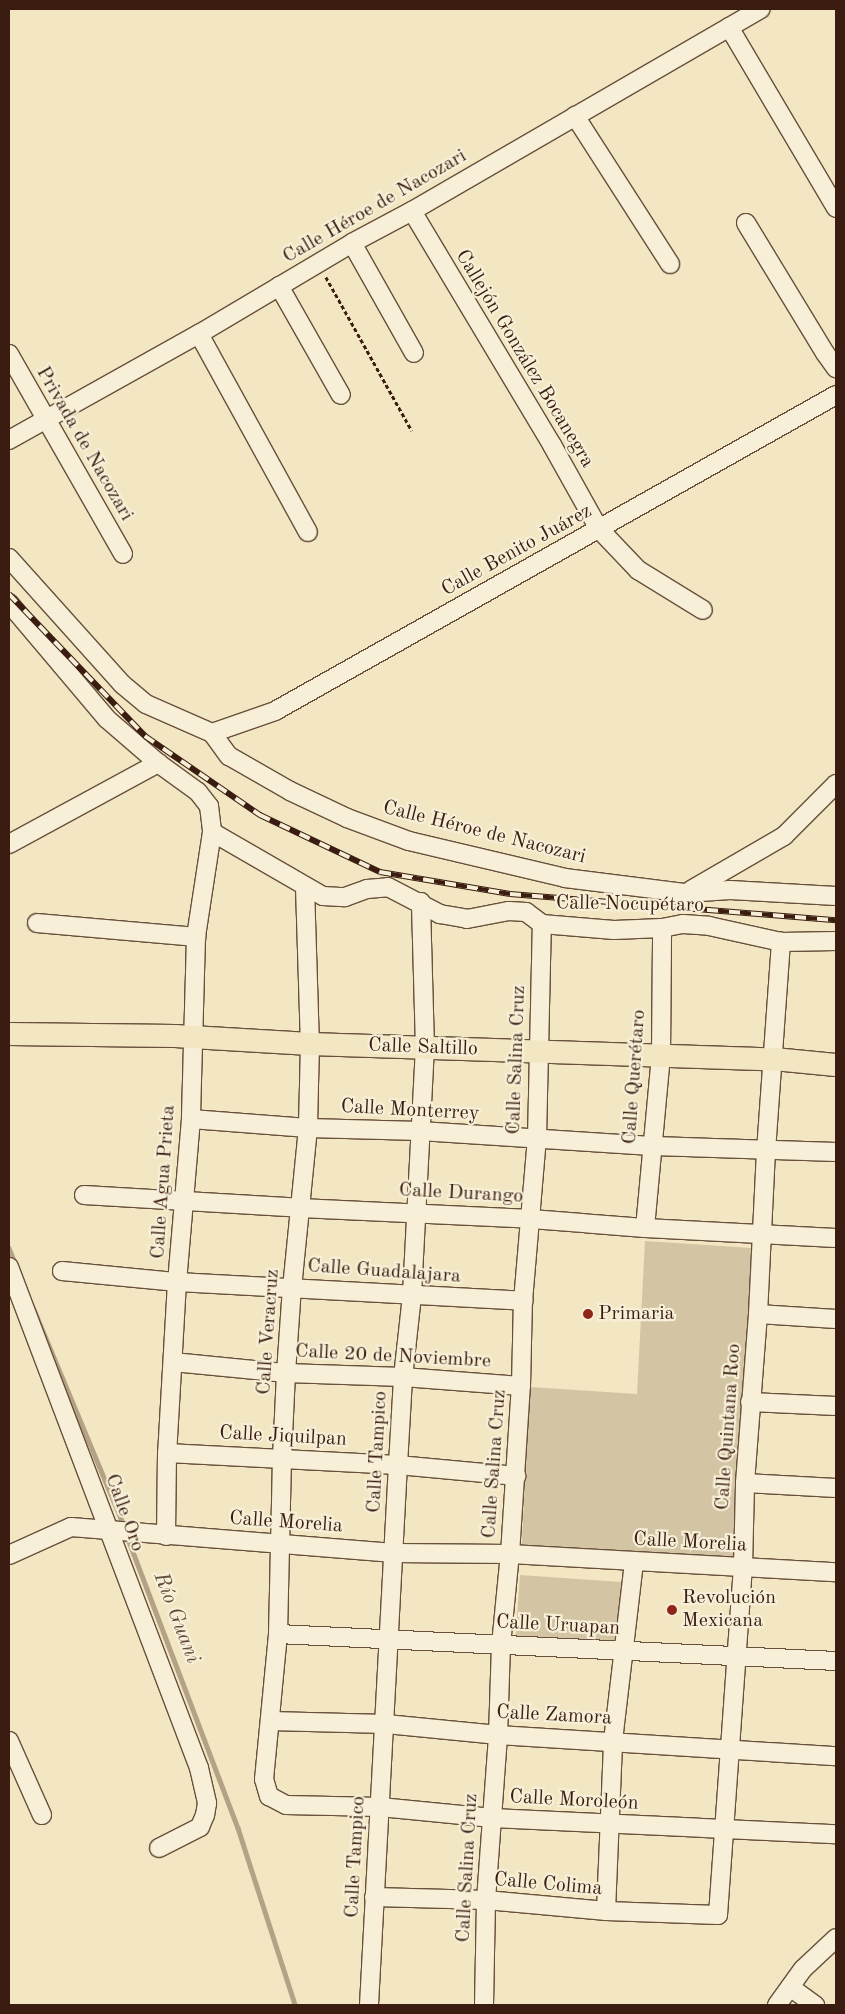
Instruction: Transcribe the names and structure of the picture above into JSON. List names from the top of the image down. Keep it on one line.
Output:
{"streets":{"main road":["Calle Saltillo"],"street":["Calle Héroe de Nacozari","Callejón González Bocanegra","Privada de Nacozari","Calle Benito Juárez","Calle Nocupétaro","Calle Salina Cruz","Calle Querétaro","Calle Monterrey","Calle Agua Prieta","Calle Durango","Calle Guadalajara","Calle Veracruz","Calle 20 de Noviembre","Calle Quintana Roo","Calle Jiquilpan","Calle Tampico","Calle Oro","Calle Morelia","Calle Uruapan","Calle Zamora","Calle Moroleón","Calle Colima"]},"crossings":[["Calle Héroe de Nacozari","Callejón González Bocanegra"],["Calle Héroe de Nacozari","Privada de Nacozari"],["Calle Héroe de Nacozari","Calle Benito Juárez"],["Callejón González Bocanegra","Calle Benito Juárez"],["Calle Nocupétaro","Calle Salina Cruz"],["Calle Nocupétaro","Calle Querétaro"],["Calle Nocupétaro","Calle Agua Prieta"],["Calle Nocupétaro","Calle Veracruz"],["Calle Nocupétaro","Calle Quintana Roo"],["Calle Nocupétaro","Calle Tampico"],["Calle Saltillo","Calle Salina Cruz"],["Calle Saltillo","Calle Querétaro"],["Calle Saltillo","Calle Agua Prieta"],["Calle Saltillo","Calle Veracruz"],["Calle Saltillo","Calle Quintana Roo"],["Calle Saltillo","Calle Tampico"],["Calle Salina Cruz","Calle Monterrey"],["Calle Salina Cruz","Calle Durango"],["Calle Salina Cruz","Calle Guadalajara"],["Calle Salina Cruz","Calle 20 de Noviembre"],["Calle Salina Cruz","Calle Jiquilpan"],["Calle Salina Cruz","Calle Morelia"],["Calle Salina Cruz","Calle Uruapan"],["Calle Salina Cruz","Calle Zamora"],["Calle Salina Cruz","Calle Moroleón"],["Calle Salina Cruz","Calle Colima"],["Calle Querétaro","Calle Monterrey"],["Calle Querétaro","Calle Durango"],["Calle Monterrey","Calle Agua Prieta"],["Calle Monterrey","Calle Veracruz"],["Calle Monterrey","Calle Quintana Roo"],["Calle Monterrey","Calle Tampico"],["Calle Agua Prieta","Calle Durango"],["Calle Agua Prieta","Calle Guadalajara"],["Calle Agua Prieta","Calle 20 de Noviembre"],["Calle Agua Prieta","Calle Jiquilpan"],["Calle Agua Prieta","Calle Morelia"],["Calle Durango","Calle Veracruz"],["Calle Durango","Calle Quintana Roo"],["Calle Durango","Calle Tampico"],["Calle Guadalajara","Calle Veracruz"],["Calle Guadalajara","Calle Tampico"],["Calle Veracruz","Calle 20 de Noviembre"],["Calle Veracruz","Calle Jiquilpan"],["Calle Veracruz","Calle Morelia"],["Calle Veracruz","Calle Uruapan"],["Calle Veracruz","Calle Zamora"],["Calle Veracruz","Calle Moroleón"],["Calle 20 de Noviembre","Calle Tampico"],["Calle Quintana Roo","Calle Morelia"],["Calle Quintana Roo","Calle Uruapan"],["Calle Quintana Roo","Calle Zamora"],["Calle Quintana Roo","Calle Moroleón"],["Calle Quintana Roo","Calle Colima"],["Calle Jiquilpan","Calle Tampico"],["Calle Tampico","Calle Morelia"],["Calle Tampico","Calle Uruapan"],["Calle Tampico","Calle Zamora"],["Calle Tampico","Calle Moroleón"],["Calle Tampico","Calle Colima"],["Calle Oro","Calle Morelia"]],"water":["Río Guani"],"places":["Primaria","Revolución Mexicana"]}
